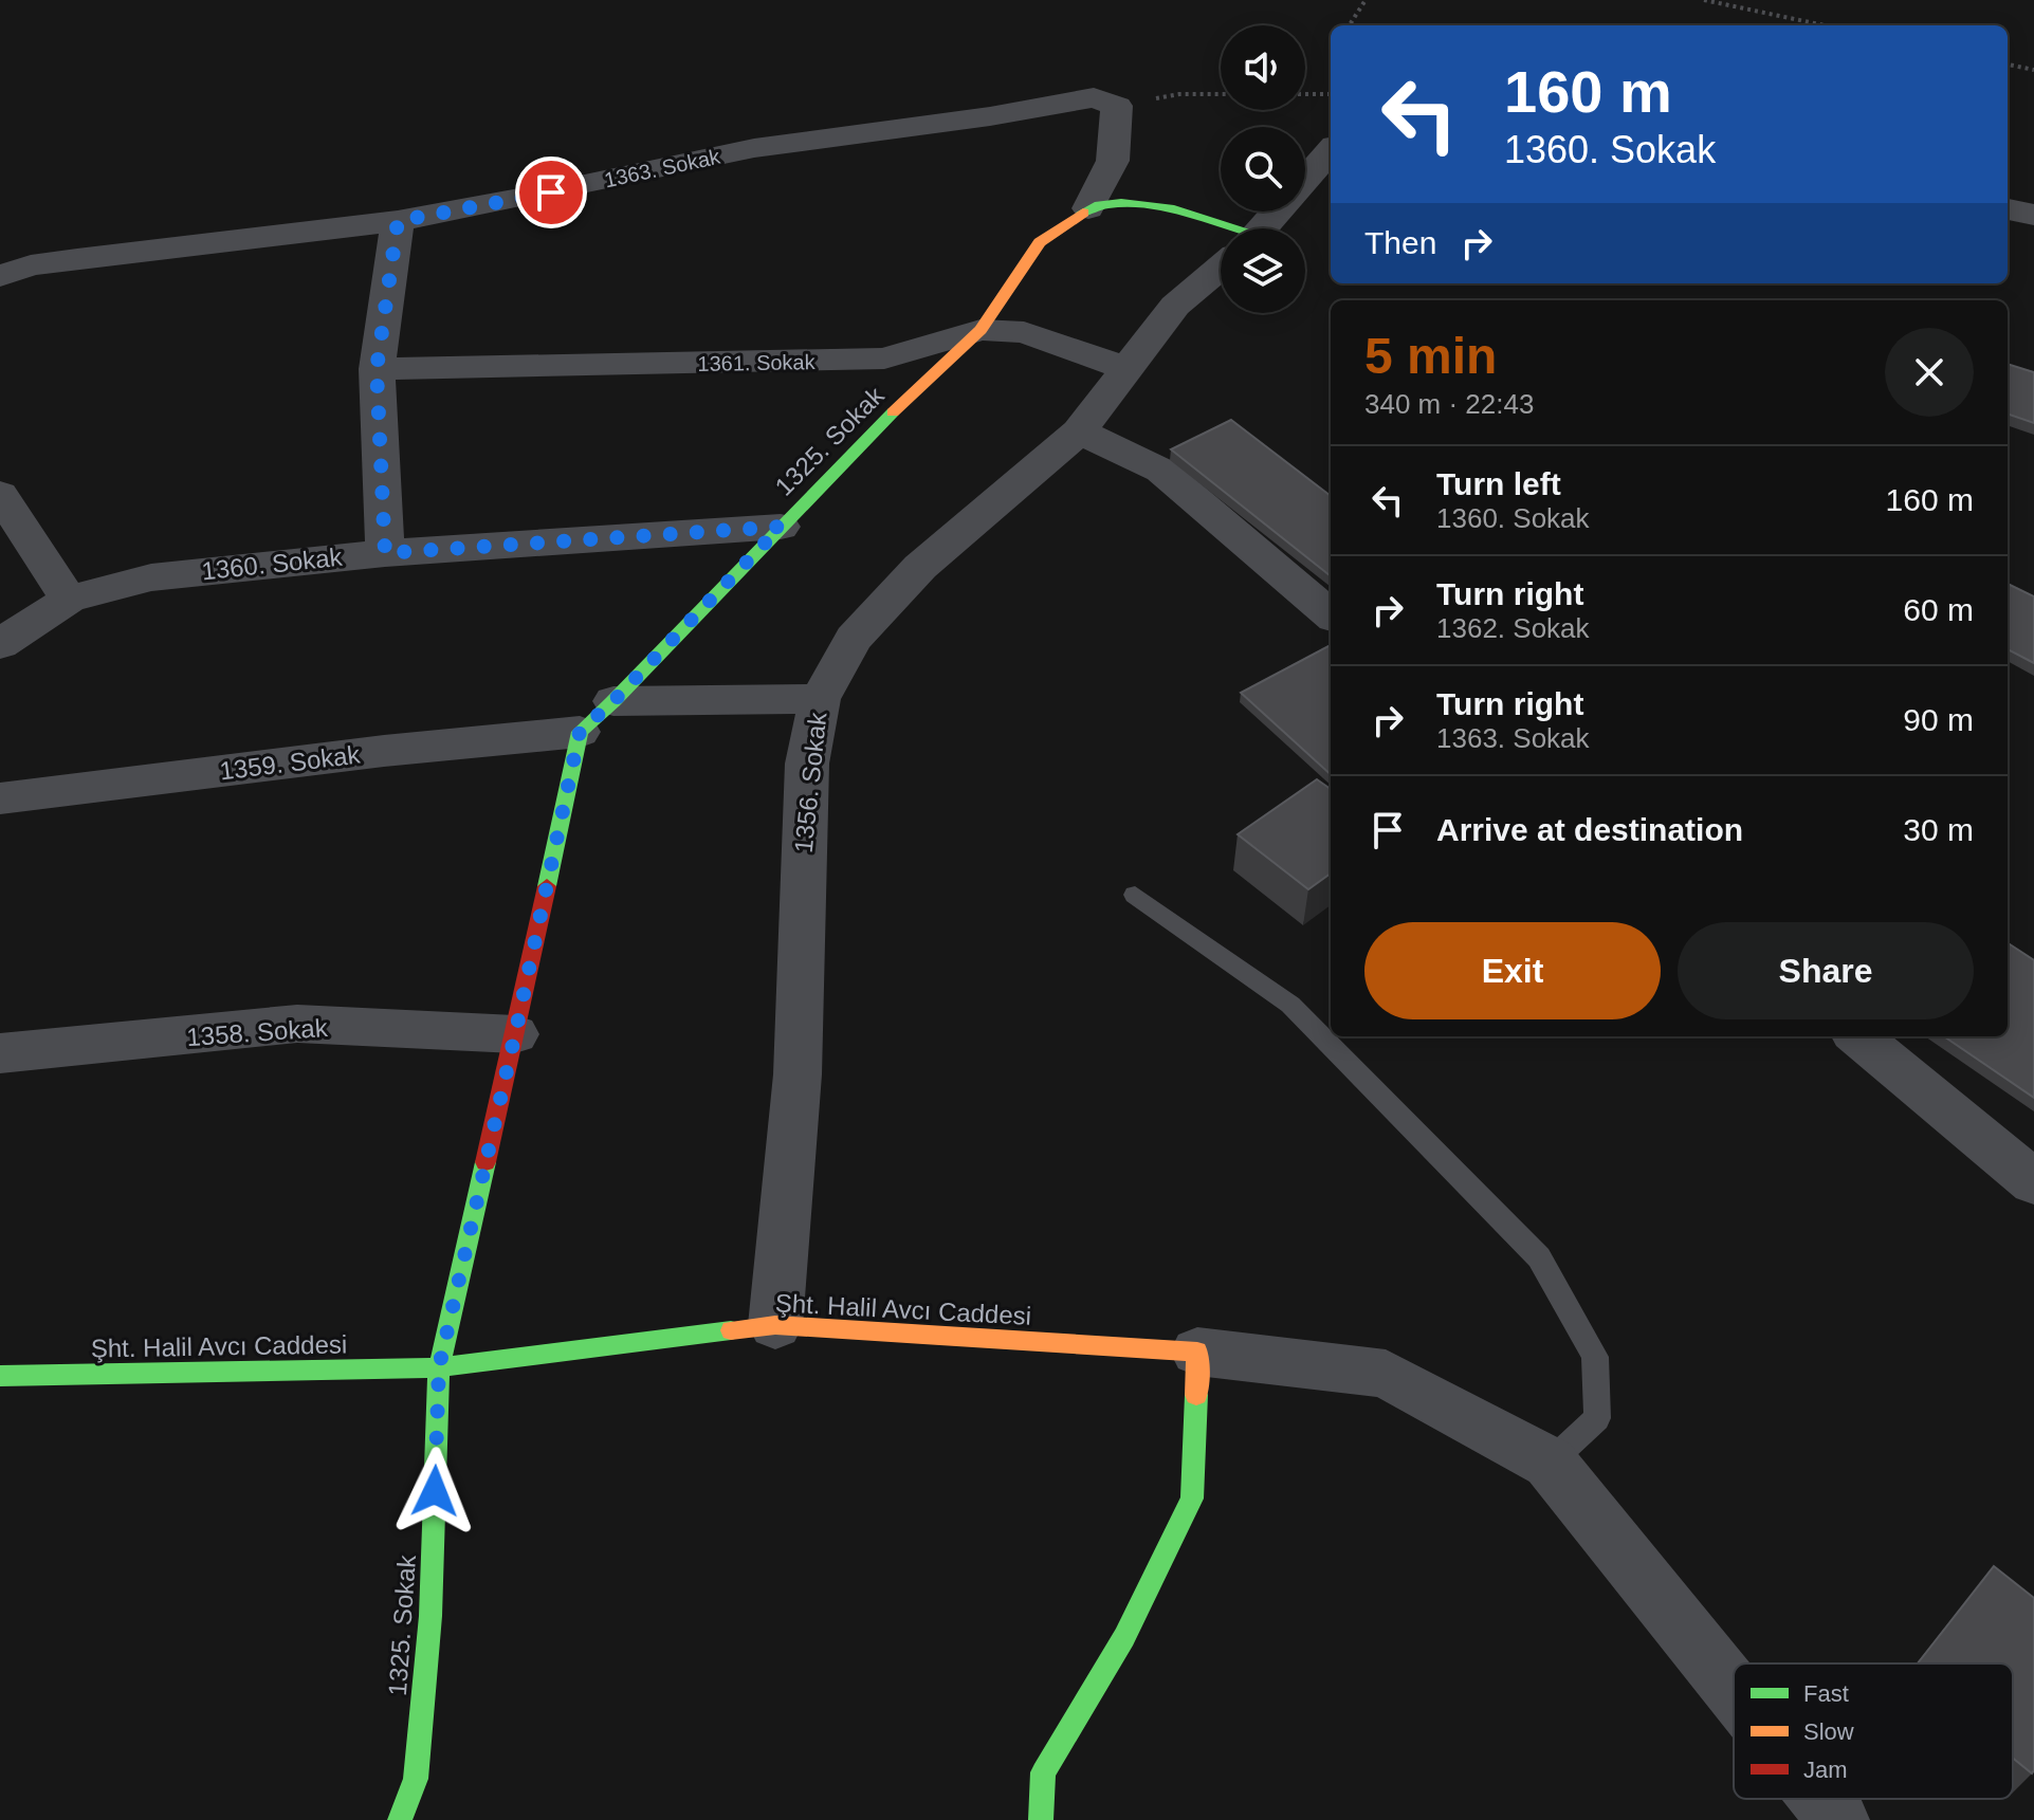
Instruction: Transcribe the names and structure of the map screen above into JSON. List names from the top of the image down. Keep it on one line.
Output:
{"streets":{"street":["1363. Sokak","1361. Sokak","1325. Sokak","1360. Sokak","1359. Sokak","1356. Sokak","1358. Sokak","Şht. Halil Avcı Caddesi"]},"crossings":[["1361. Sokak","1325. Sokak"],["1361. Sokak","1356. Sokak"],["1325. Sokak","1360. Sokak"],["1325. Sokak","1359. Sokak"],["1325. Sokak","1358. Sokak"],["1325. Sokak","Şht. Halil Avcı Caddesi"],["1356. Sokak","Şht. Halil Avcı Caddesi"]],"legend":["Fast","Slow","Jam"],"page":{"turn":["160 m","1360. Sokak"],"then":"Then","heading":["5 min","340 m · 22:43"],"list":[{"name":"Turn left","note":"1360. Sokak","value":"160 m"},{"name":"Turn right","note":"1362. Sokak","value":"60 m"},{"name":"Turn right","note":"1363. Sokak","value":"90 m"},{"name":"Arrive at destination","value":"30 m"}],"buttons":["Exit","Share"]}}
